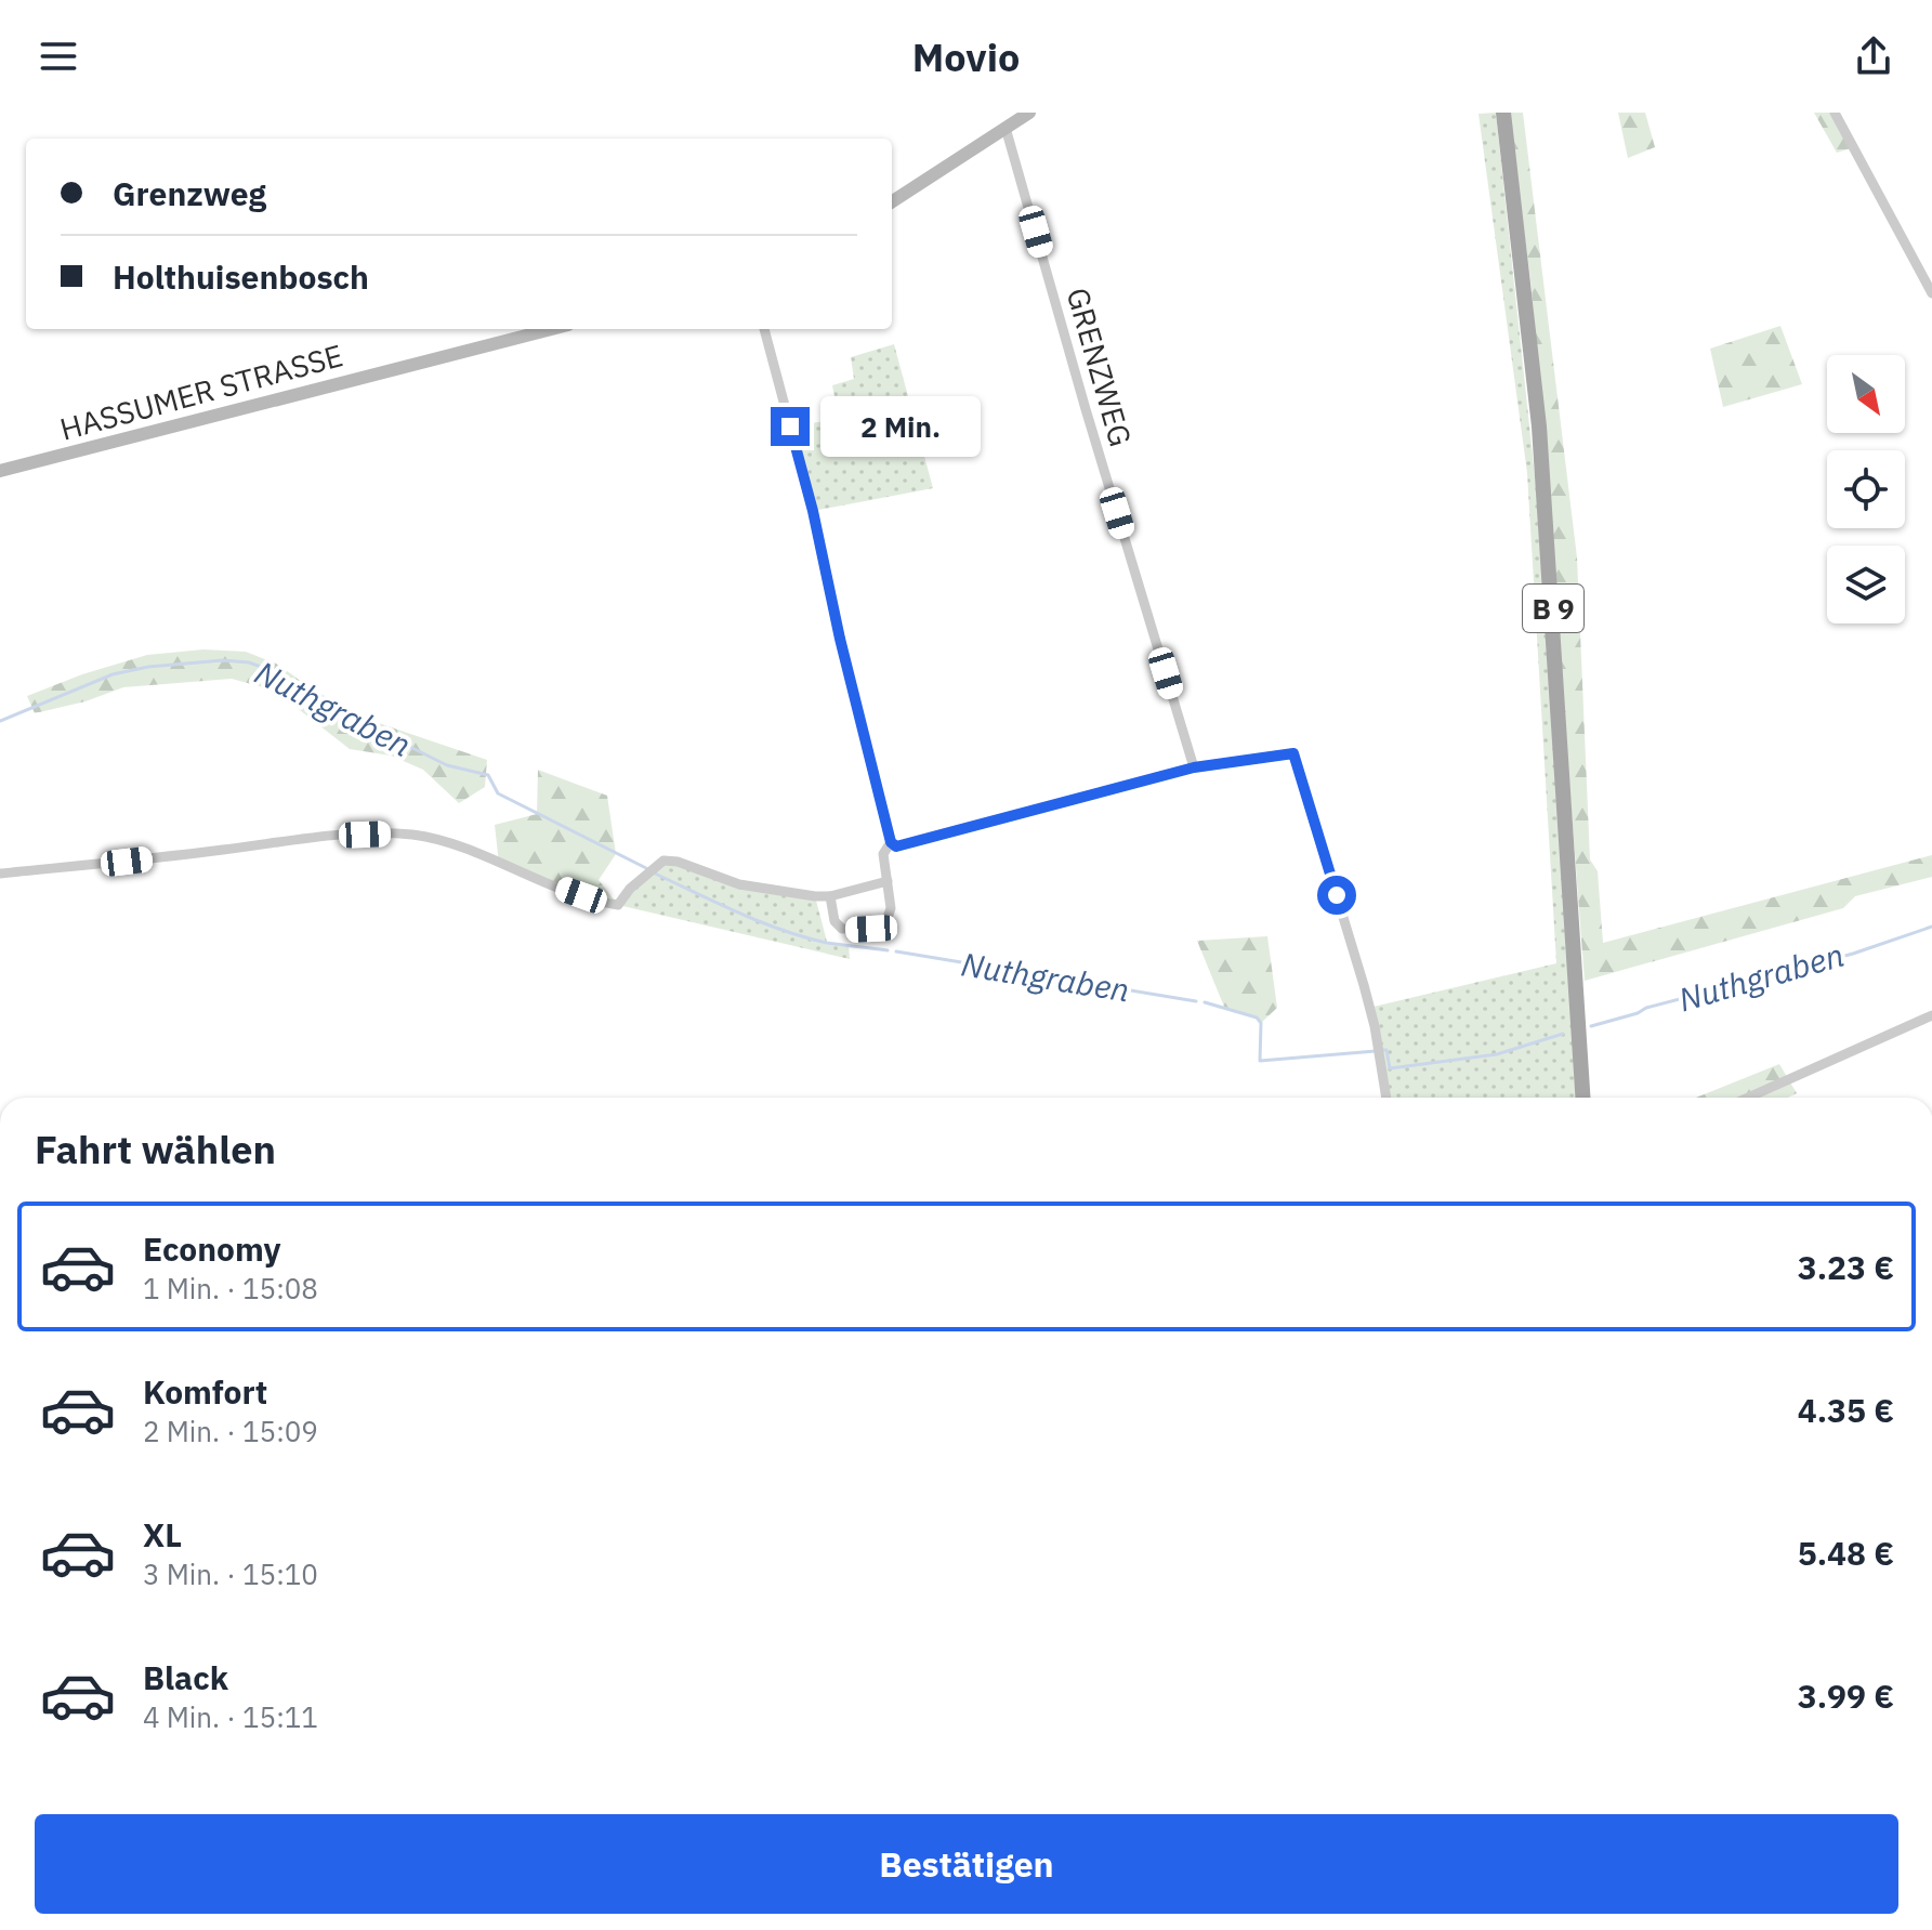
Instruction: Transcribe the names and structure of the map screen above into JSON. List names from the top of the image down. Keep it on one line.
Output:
{"streets":{"main road":["B 9"],"street":["GRENZWEG","HASSUMER STRASSE"]},"water":["Nuthgraben"],"north":"bottom right","page":{"header":"Movio","banner":["Grenzweg","Holthuisenbosch"],"bubble":"2 Min.","heading":"Fahrt wählen","list":[{"name":"Economy","note":"1 Min. · 15:08","value":"3.23 €"},{"name":"Komfort","note":"2 Min. · 15:09","value":"4.35 €"},{"name":"XL","note":"3 Min. · 15:10","value":"5.48 €"},{"name":"Black","note":"4 Min. · 15:11","value":"3.99 €"}],"buttons":"Bestätigen"}}
